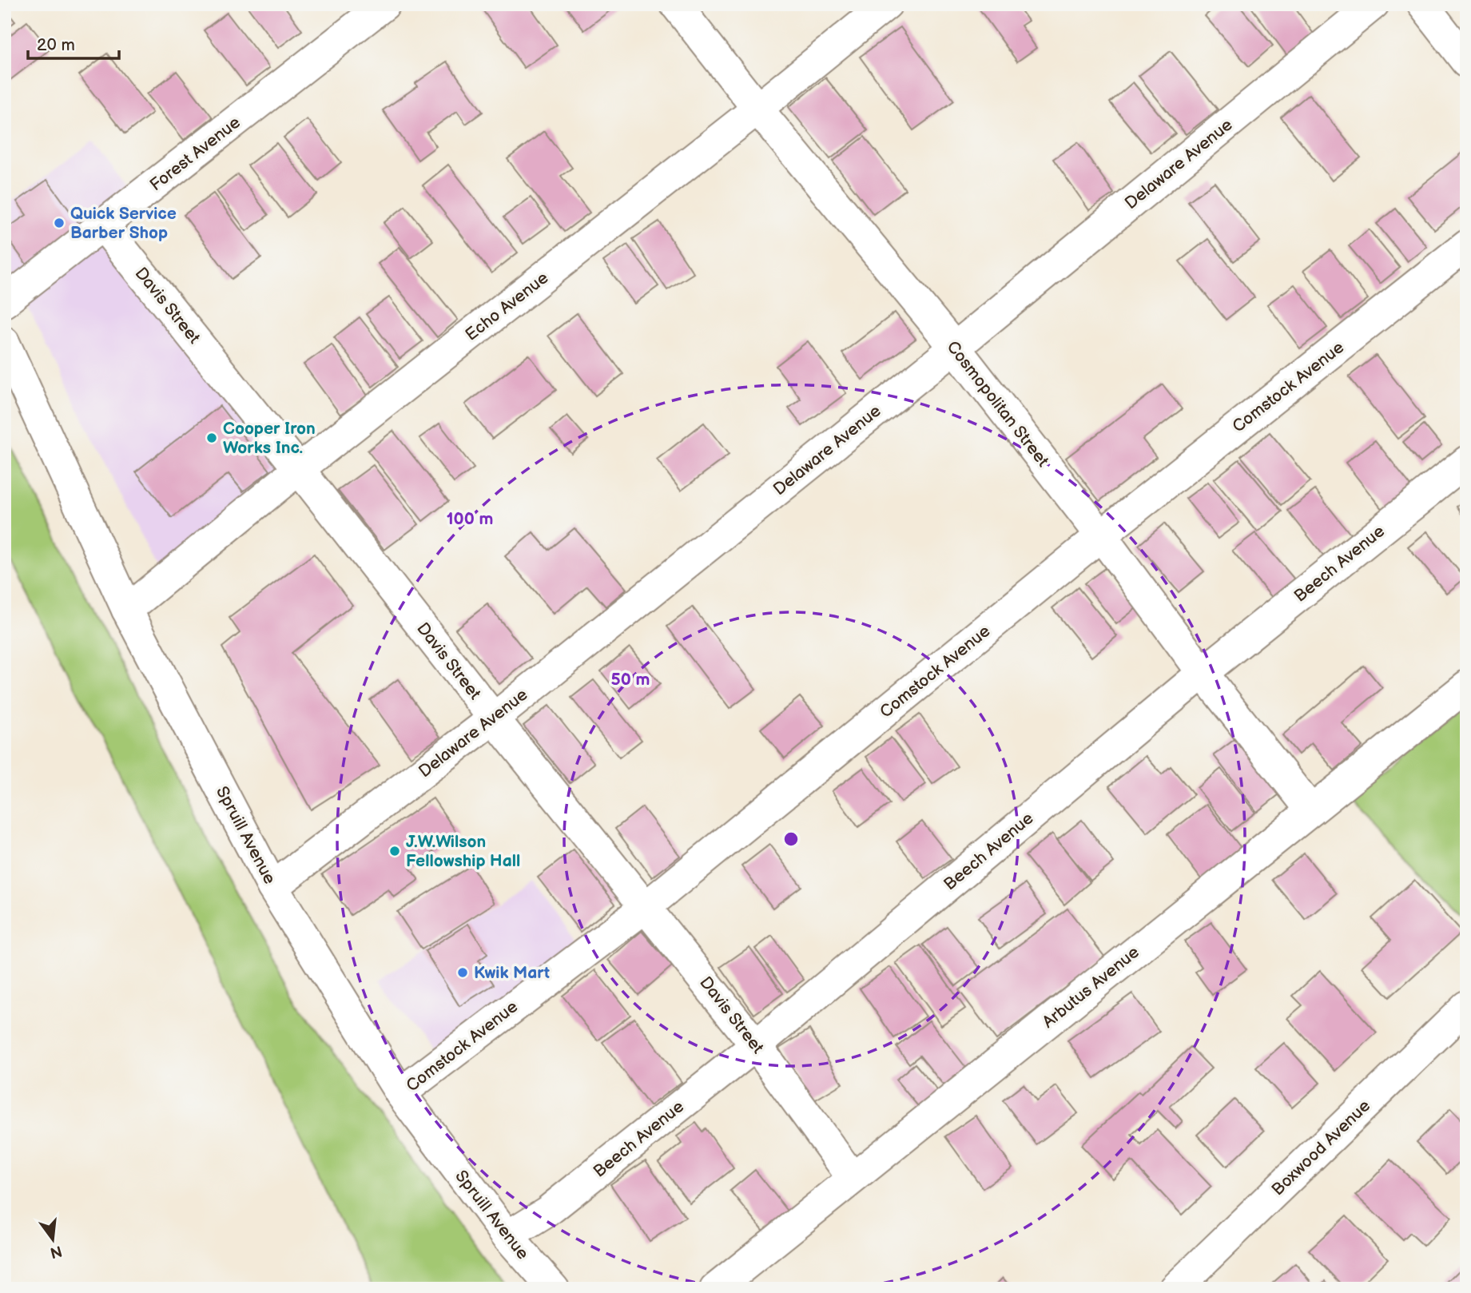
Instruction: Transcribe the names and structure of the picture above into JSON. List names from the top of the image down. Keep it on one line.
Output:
{"streets":{"street":["Forest Avenue","Delaware Avenue","Davis Street","Echo Avenue","Comstock Avenue","Cosmopolitan Street","Beech Avenue","Spruill Avenue","Arbutus Avenue","Boxwood Avenue"]},"crossings":[["Forest Avenue","Davis Street"],["Delaware Avenue","Davis Street"],["Delaware Avenue","Cosmopolitan Street"],["Delaware Avenue","Spruill Avenue"],["Davis Street","Echo Avenue"],["Davis Street","Comstock Avenue"],["Davis Street","Beech Avenue"],["Davis Street","Arbutus Avenue"],["Echo Avenue","Cosmopolitan Street"],["Echo Avenue","Spruill Avenue"],["Comstock Avenue","Cosmopolitan Street"],["Comstock Avenue","Spruill Avenue"],["Cosmopolitan Street","Beech Avenue"],["Cosmopolitan Street","Arbutus Avenue"],["Beech Avenue","Spruill Avenue"]],"places":["Quick Service Barber Shop","Cooper Iron Works Inc.","J.W.Wilson Fellowship Hall","Kwik Mart"],"scale_bar":"20 m","north":"bottom","rings":["100 m","50 m"]}
